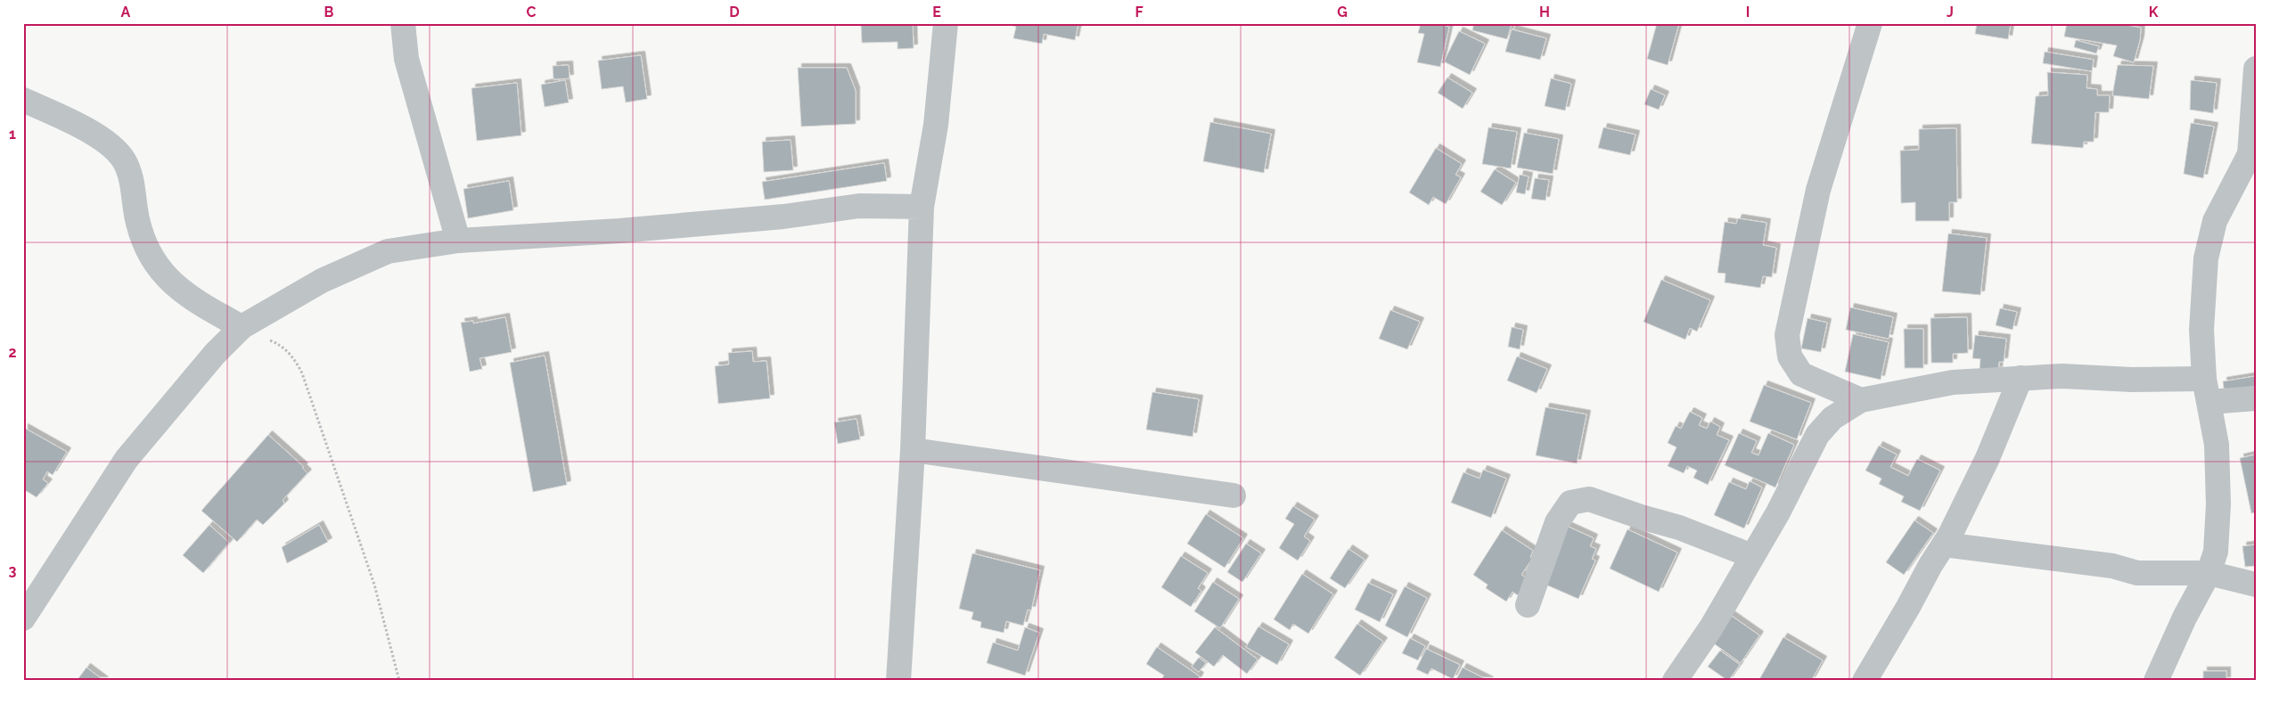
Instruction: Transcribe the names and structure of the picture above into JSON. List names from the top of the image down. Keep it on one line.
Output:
{"grid":{"columns":["A","B","C","D","E","F","G","H","I","J","K"],"rows":["1","2","3"]}}
